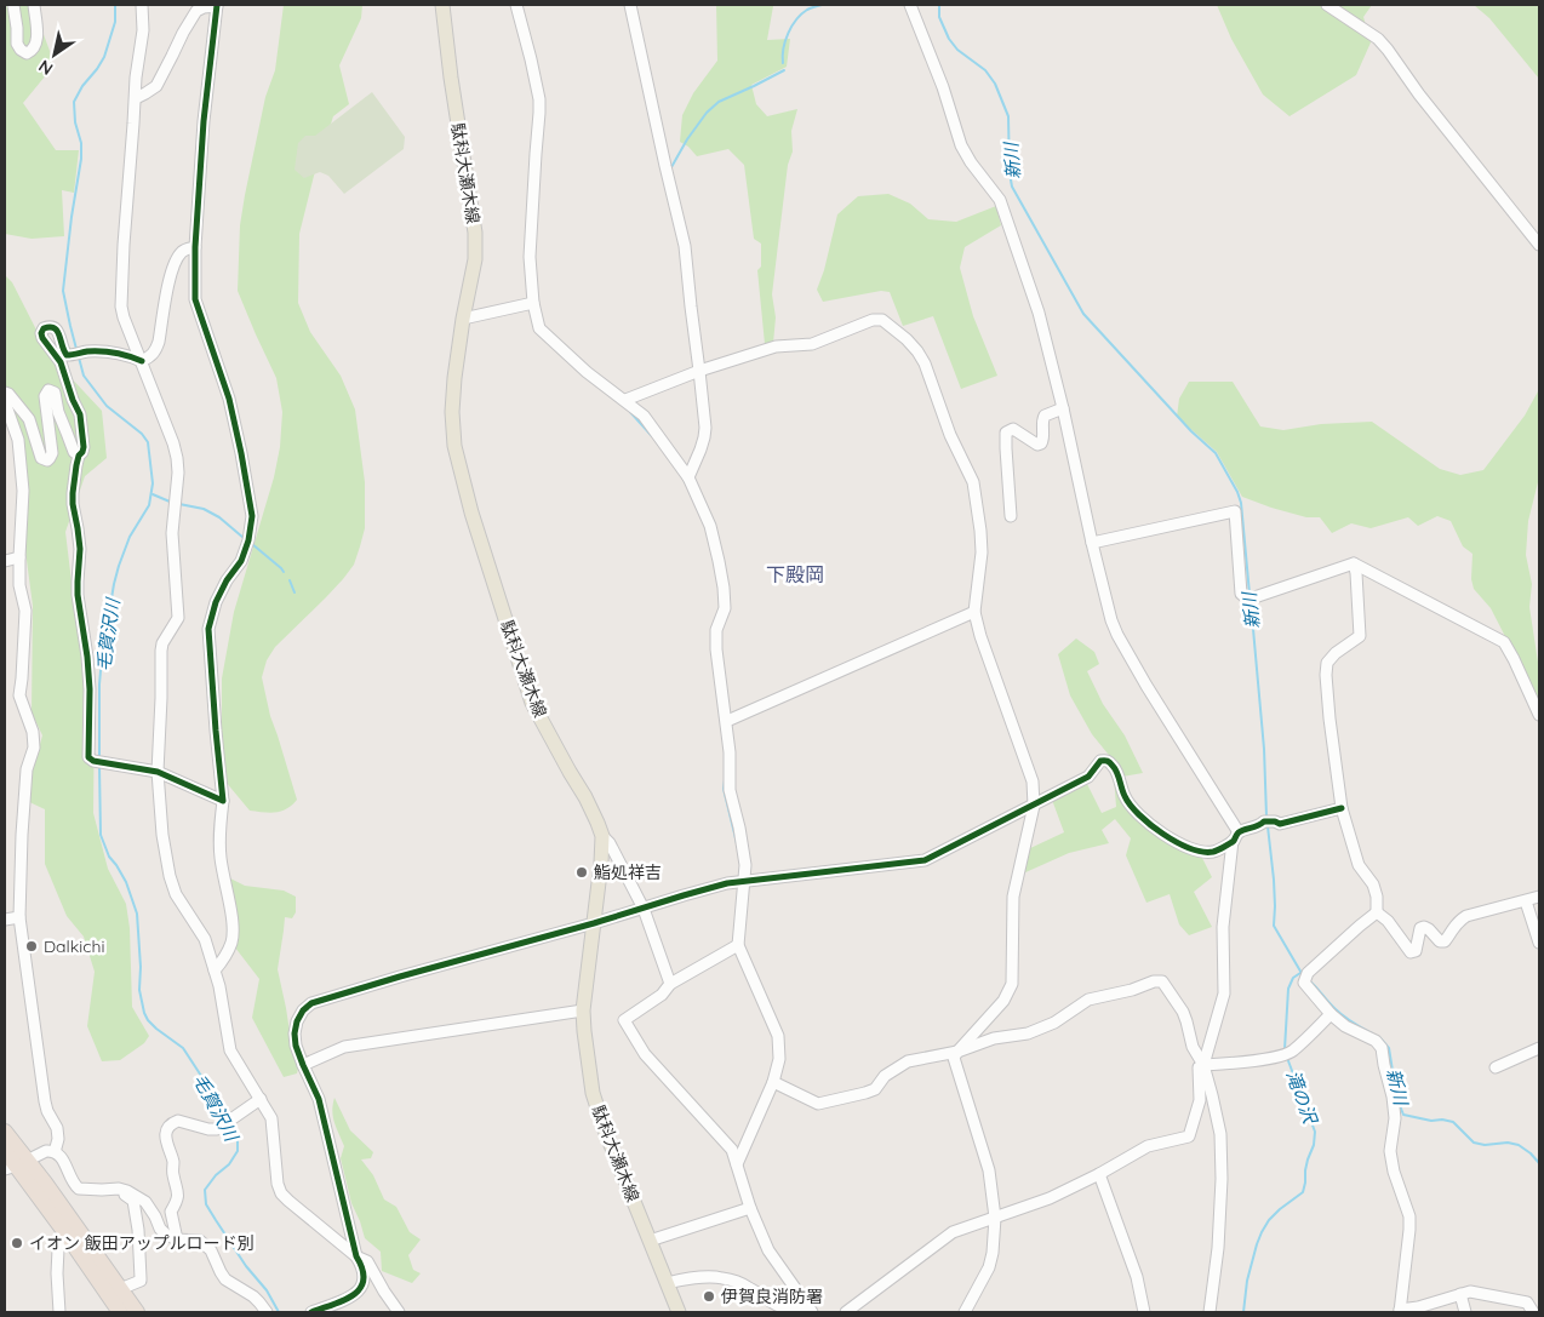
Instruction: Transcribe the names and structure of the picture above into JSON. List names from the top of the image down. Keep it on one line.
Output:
{"streets":{"main road":["駄科大瀬木線"]},"districts":["下殿岡"],"water":["新川","毛賀沢川","滝の沢"],"places":["鮨処祥吉","Dalkichi","イオン 飯田アップルロード別","伊賀良消防署"],"north":"bottom left"}
